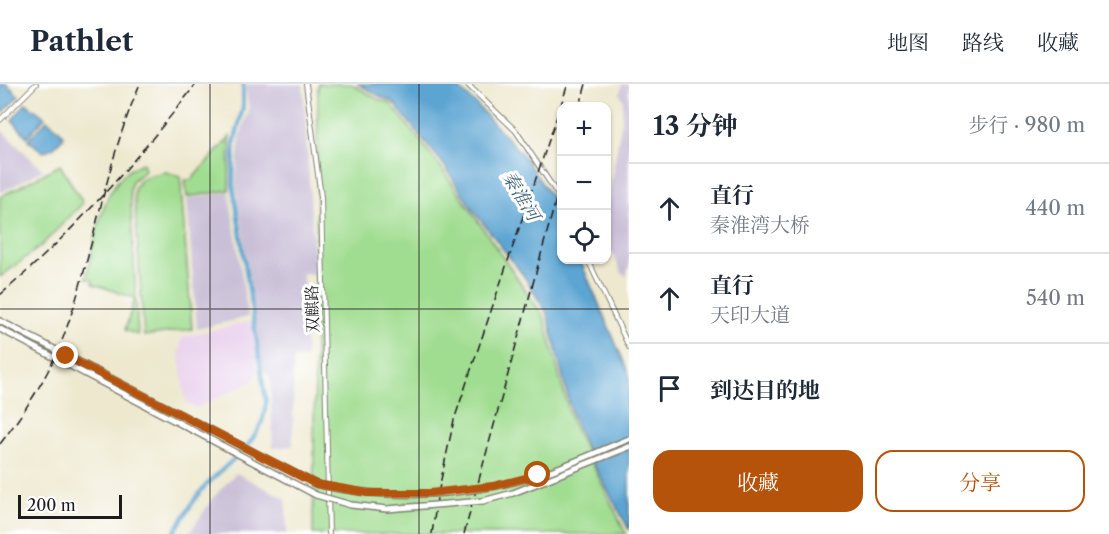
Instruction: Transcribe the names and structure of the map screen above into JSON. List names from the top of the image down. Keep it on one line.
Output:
{"streets":{"street":["双麒路"]},"water":["秦淮河"],"scale_bar":"200 m","page":{"header":"Pathlet","nav":["地图","路线","收藏"],"heading":["13 分钟","步行 · 980 m"],"map_buttons":["+","−"],"list":[["直行","秦淮湾大桥","440 m"],["直行","天印大道","540 m"],"到达目的地"],"buttons":["收藏","分享"],"scale":"200 m"}}
